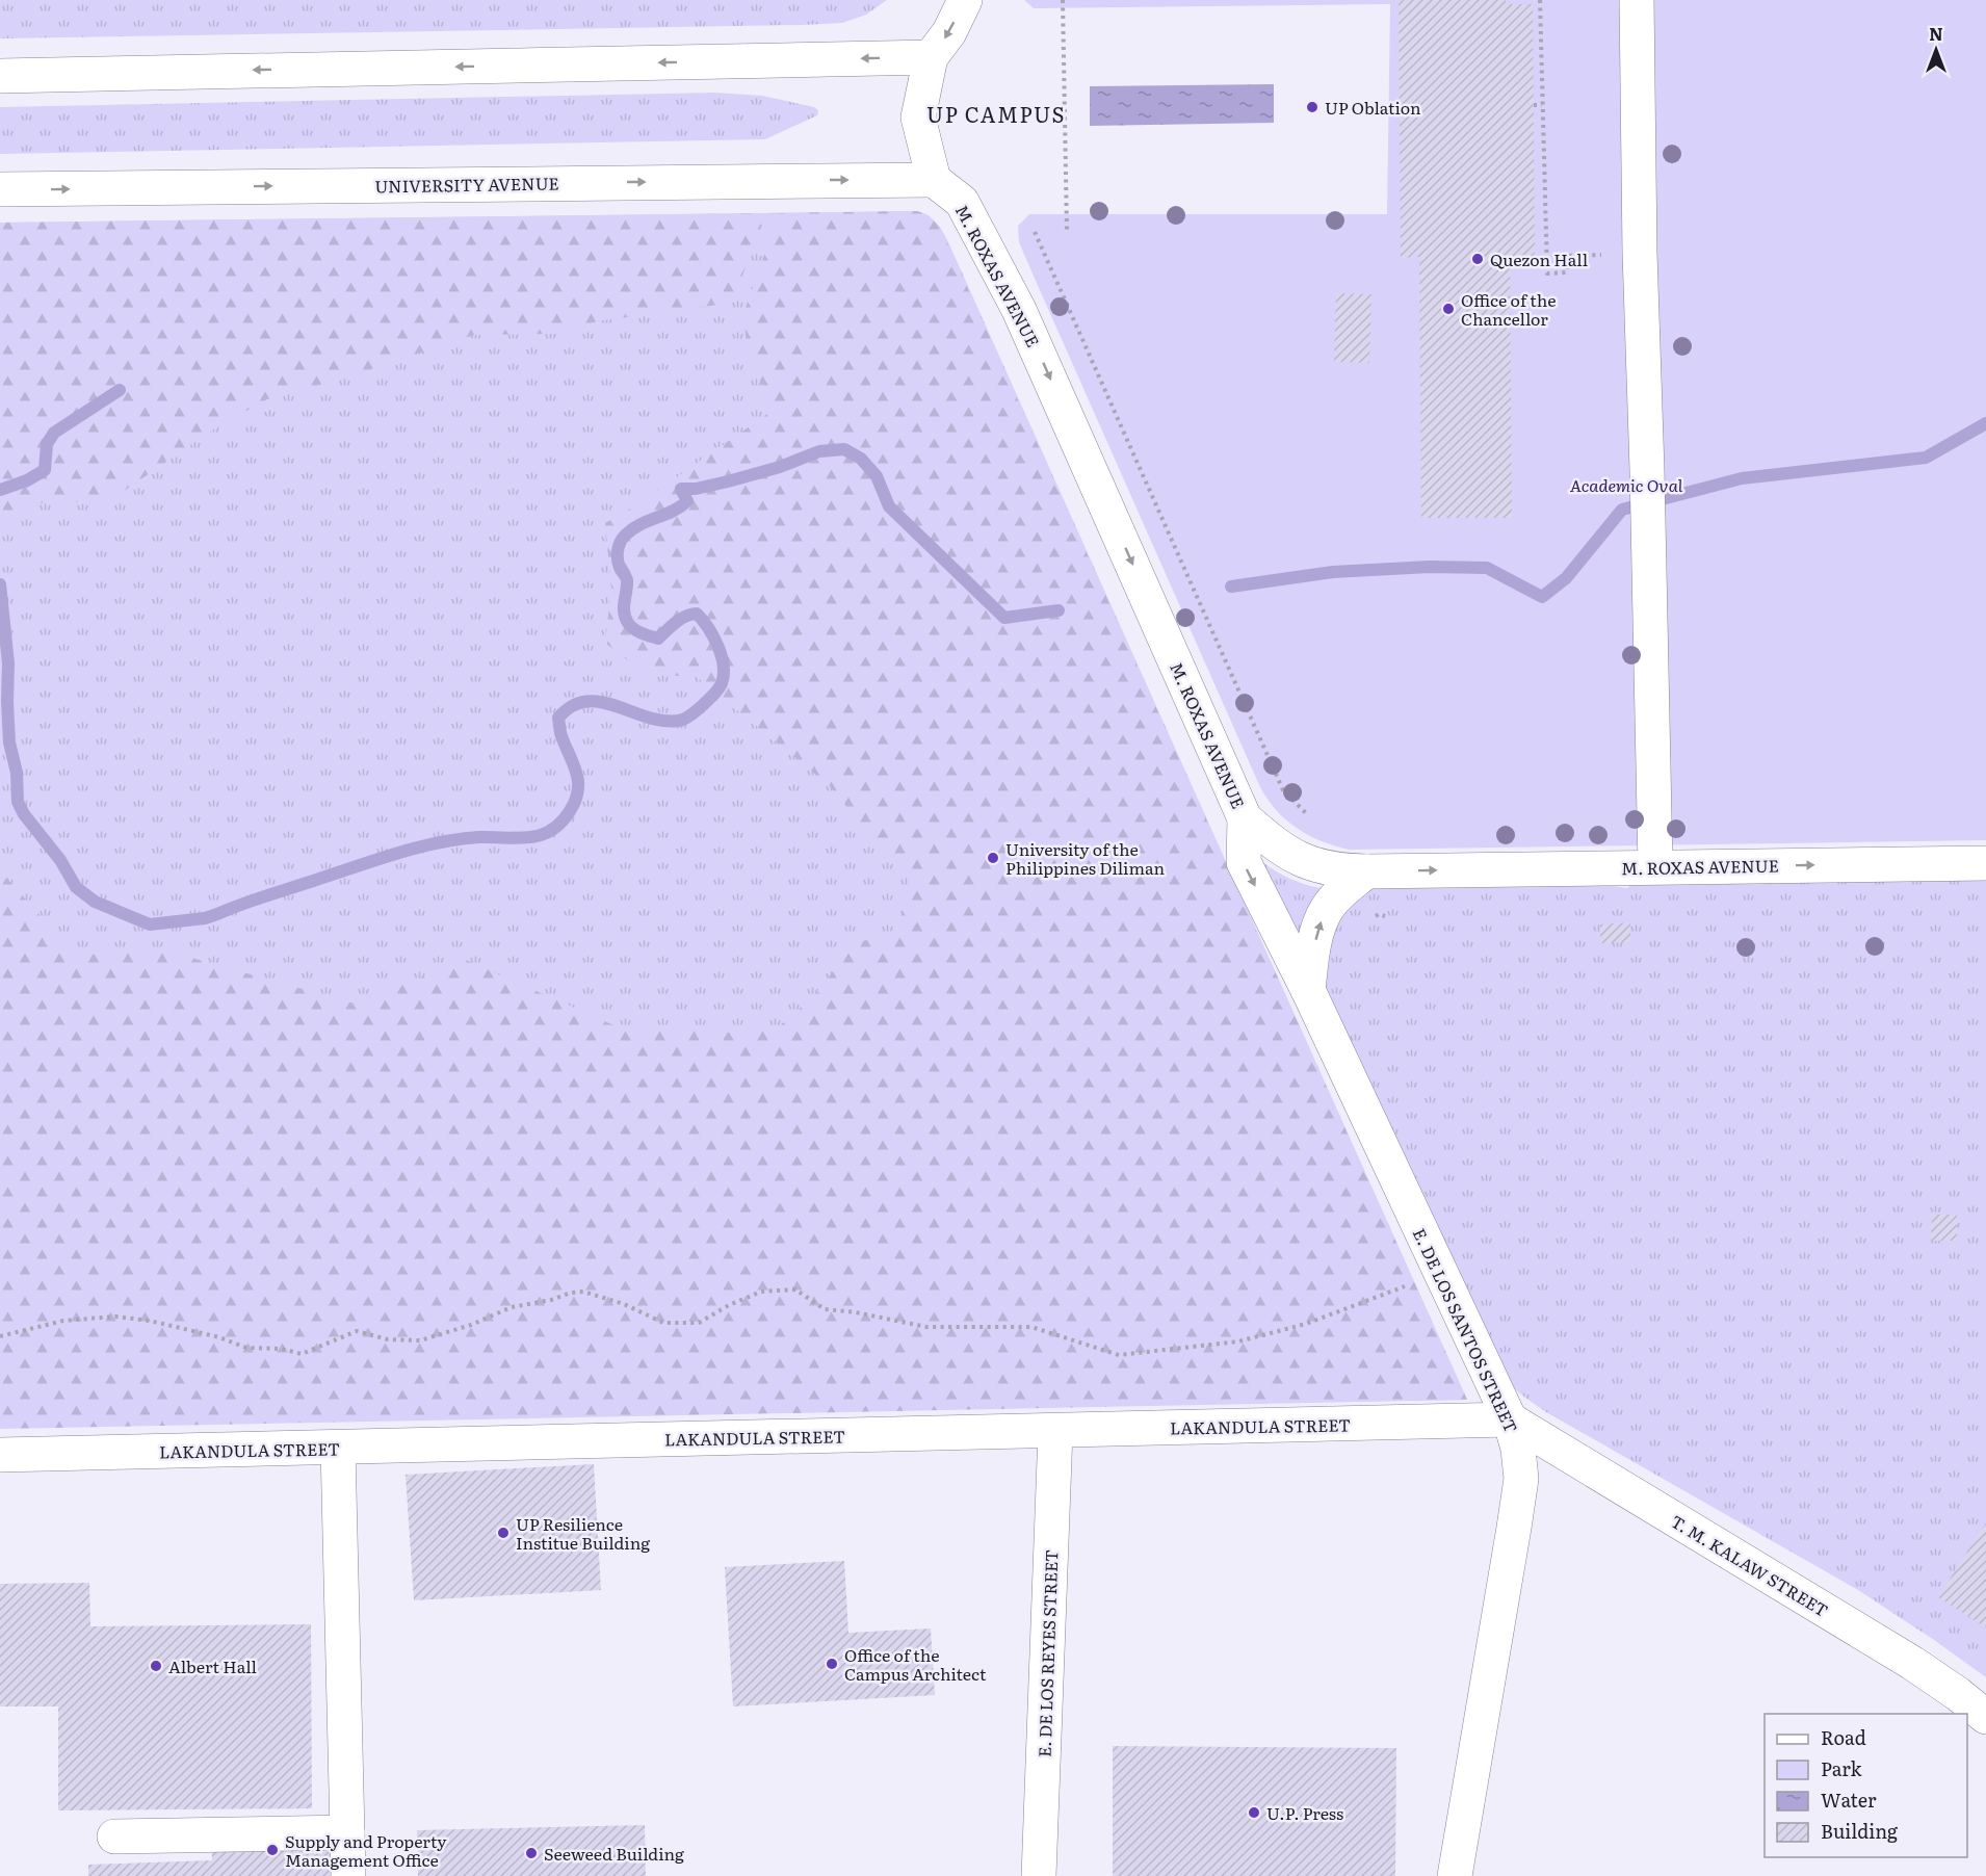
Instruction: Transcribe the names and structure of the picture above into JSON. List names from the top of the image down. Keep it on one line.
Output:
{"streets":{"street":["UNIVERSITY AVENUE","M. ROXAS AVENUE","E. DE LOS SANTOS STREET","LAKANDULA STREET","T. M. KALAW STREET","E. DE LOS REYES STREET"]},"crossings":[["UNIVERSITY AVENUE","M. ROXAS AVENUE"],["M. ROXAS AVENUE","E. DE LOS SANTOS STREET"],["E. DE LOS SANTOS STREET","LAKANDULA STREET"],["E. DE LOS SANTOS STREET","T. M. KALAW STREET"],["LAKANDULA STREET","T. M. KALAW STREET"],["LAKANDULA STREET","E. DE LOS REYES STREET"]],"one_way":["M. ROXAS AVENUE"],"districts":["UP CAMPUS"],"parks":["Academic Oval"],"places":["UP Oblation","Quezon Hall","Office of the Chancellor","University of the Philippines Diliman","UP Resilience Institue Building","Office of the Campus Architect","Albert Hall","U.P. Press","Supply and Property Management Office","Seeweed Building"],"legend":["Road","Park","Water","Building"],"north":"top"}
